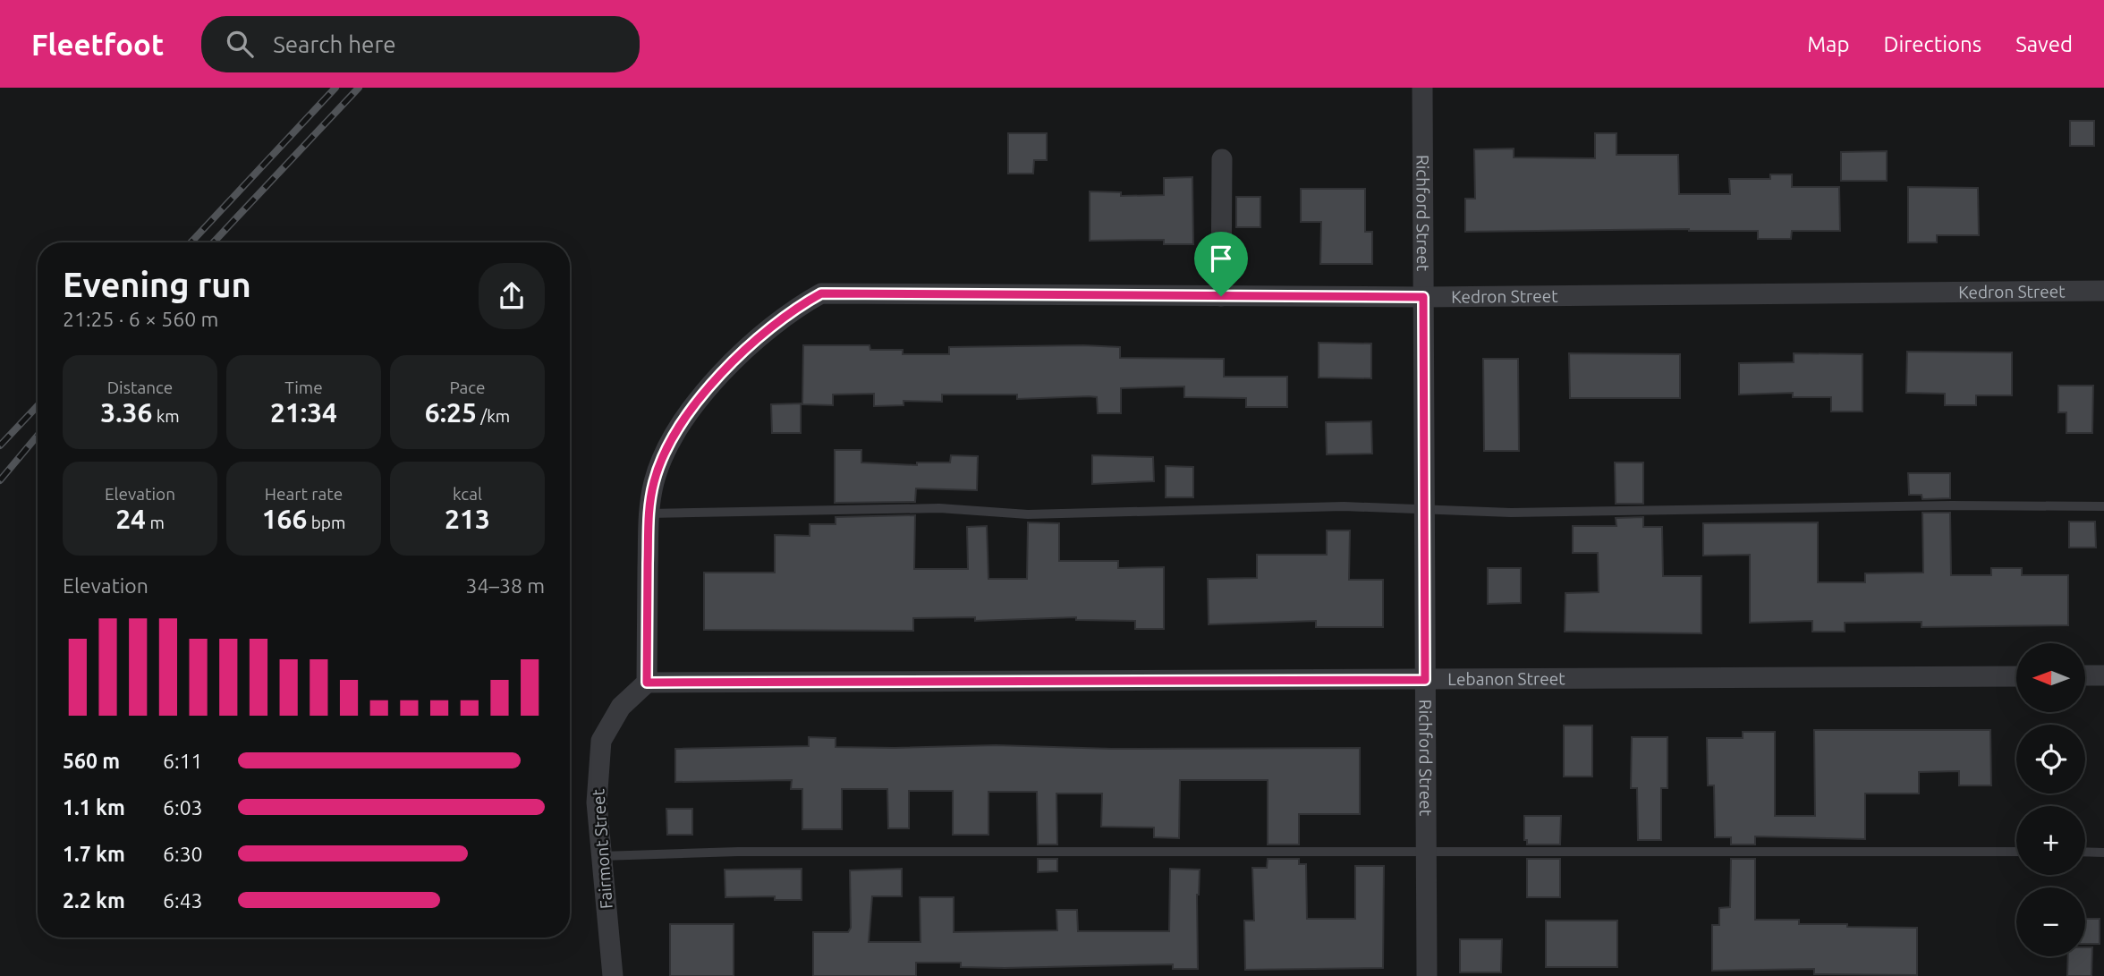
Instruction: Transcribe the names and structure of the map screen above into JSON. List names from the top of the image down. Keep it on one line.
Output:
{"streets":{"street":["Richford Street","Kedron Street","Lebanon Street","Fairmont Street"]},"crossings":[["Richford Street","Kedron Street"],["Richford Street","Lebanon Street"],["Lebanon Street","Fairmont Street"]],"north":"left","page":{"header":"Fleetfoot","search":"Search here","nav":["Map","Directions","Saved"],"heading":["Evening run","21:25 · 6 × 560 m"],"stats":[["Distance","3.36 km"],["Time","21:34"],["Pace","6:25 /km"],["Elevation","24 m"],["Heart rate","166 bpm"],["kcal","213"]],"chart":["Elevation","34–38 m"],"map_buttons":["+","−"],"list":[{"name":"560 m","note":"6:11"},{"name":"1.1 km","note":"6:03"},{"name":"1.7 km","note":"6:30"},{"name":"2.2 km","note":"6:43"}]}}
